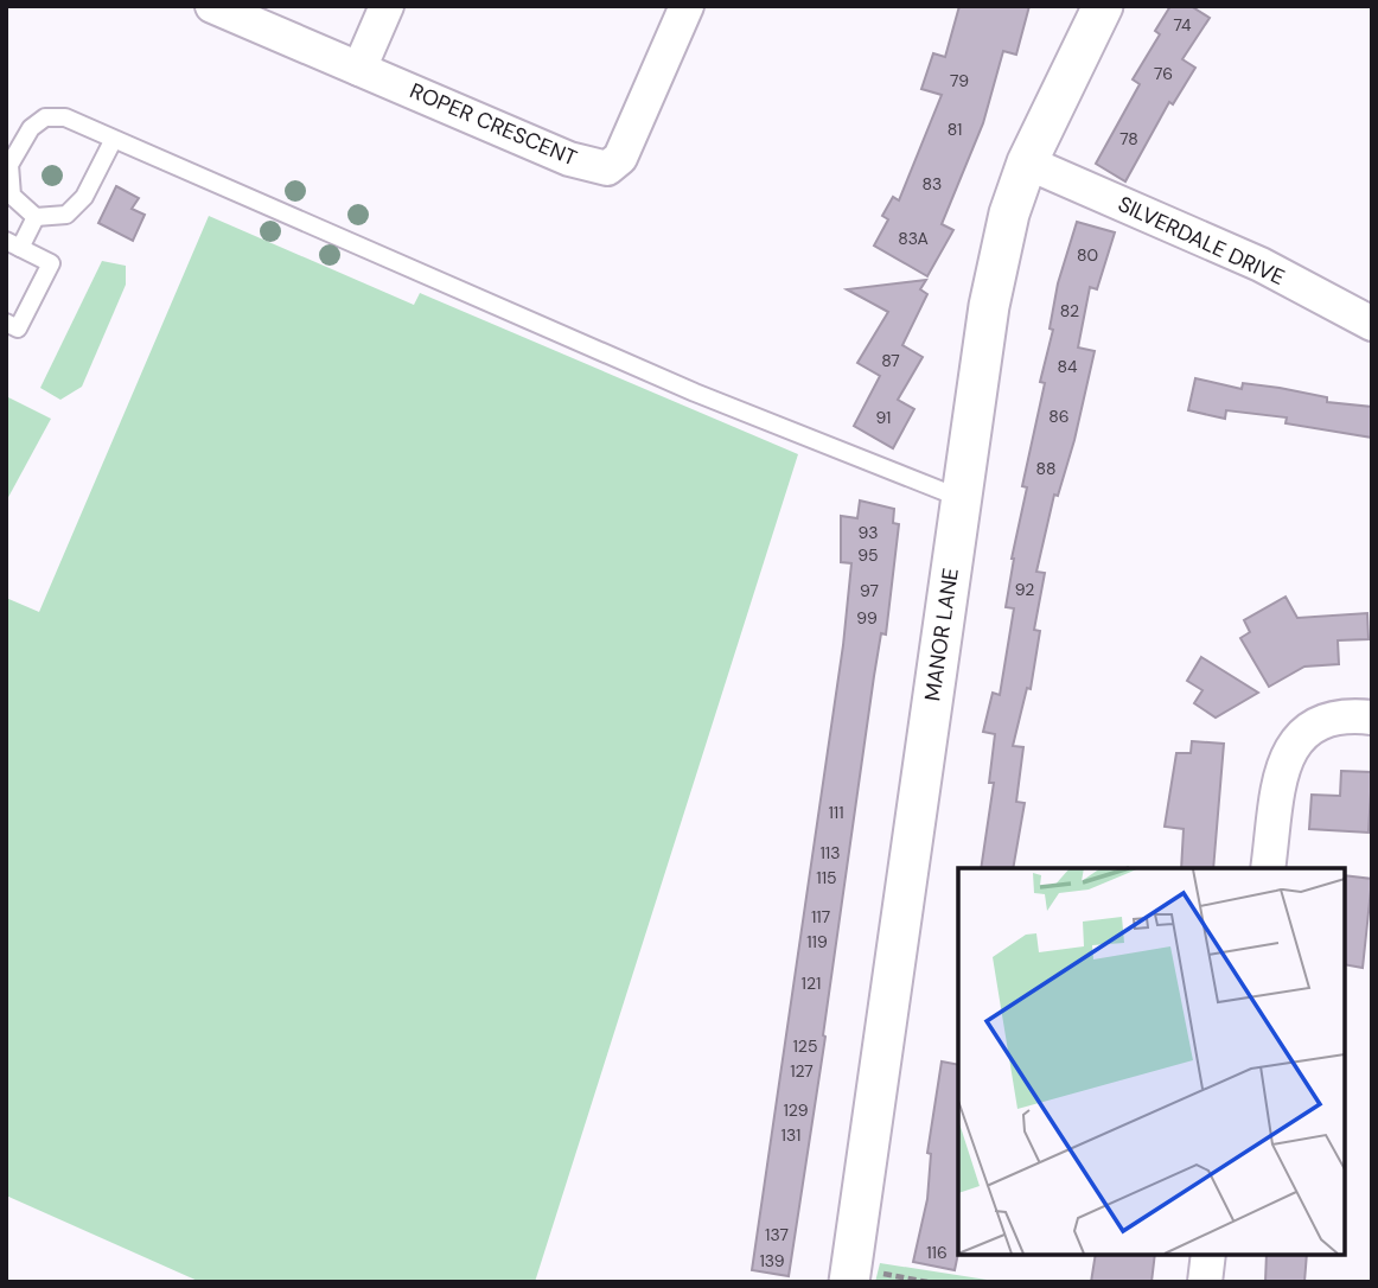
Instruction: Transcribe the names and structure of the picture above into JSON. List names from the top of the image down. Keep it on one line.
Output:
{"streets":{"street":["ROPER CRESCENT","SILVERDALE DRIVE","MANOR LANE"]},"crossings":[["SILVERDALE DRIVE","MANOR LANE"]],"house_numbers":["74","76","79","81","78","83","83A","80","82","87","84","86","91","88","93","95","92","97","99","111","113","115","117","119","121","125","127","129","131","137","116","139"]}
